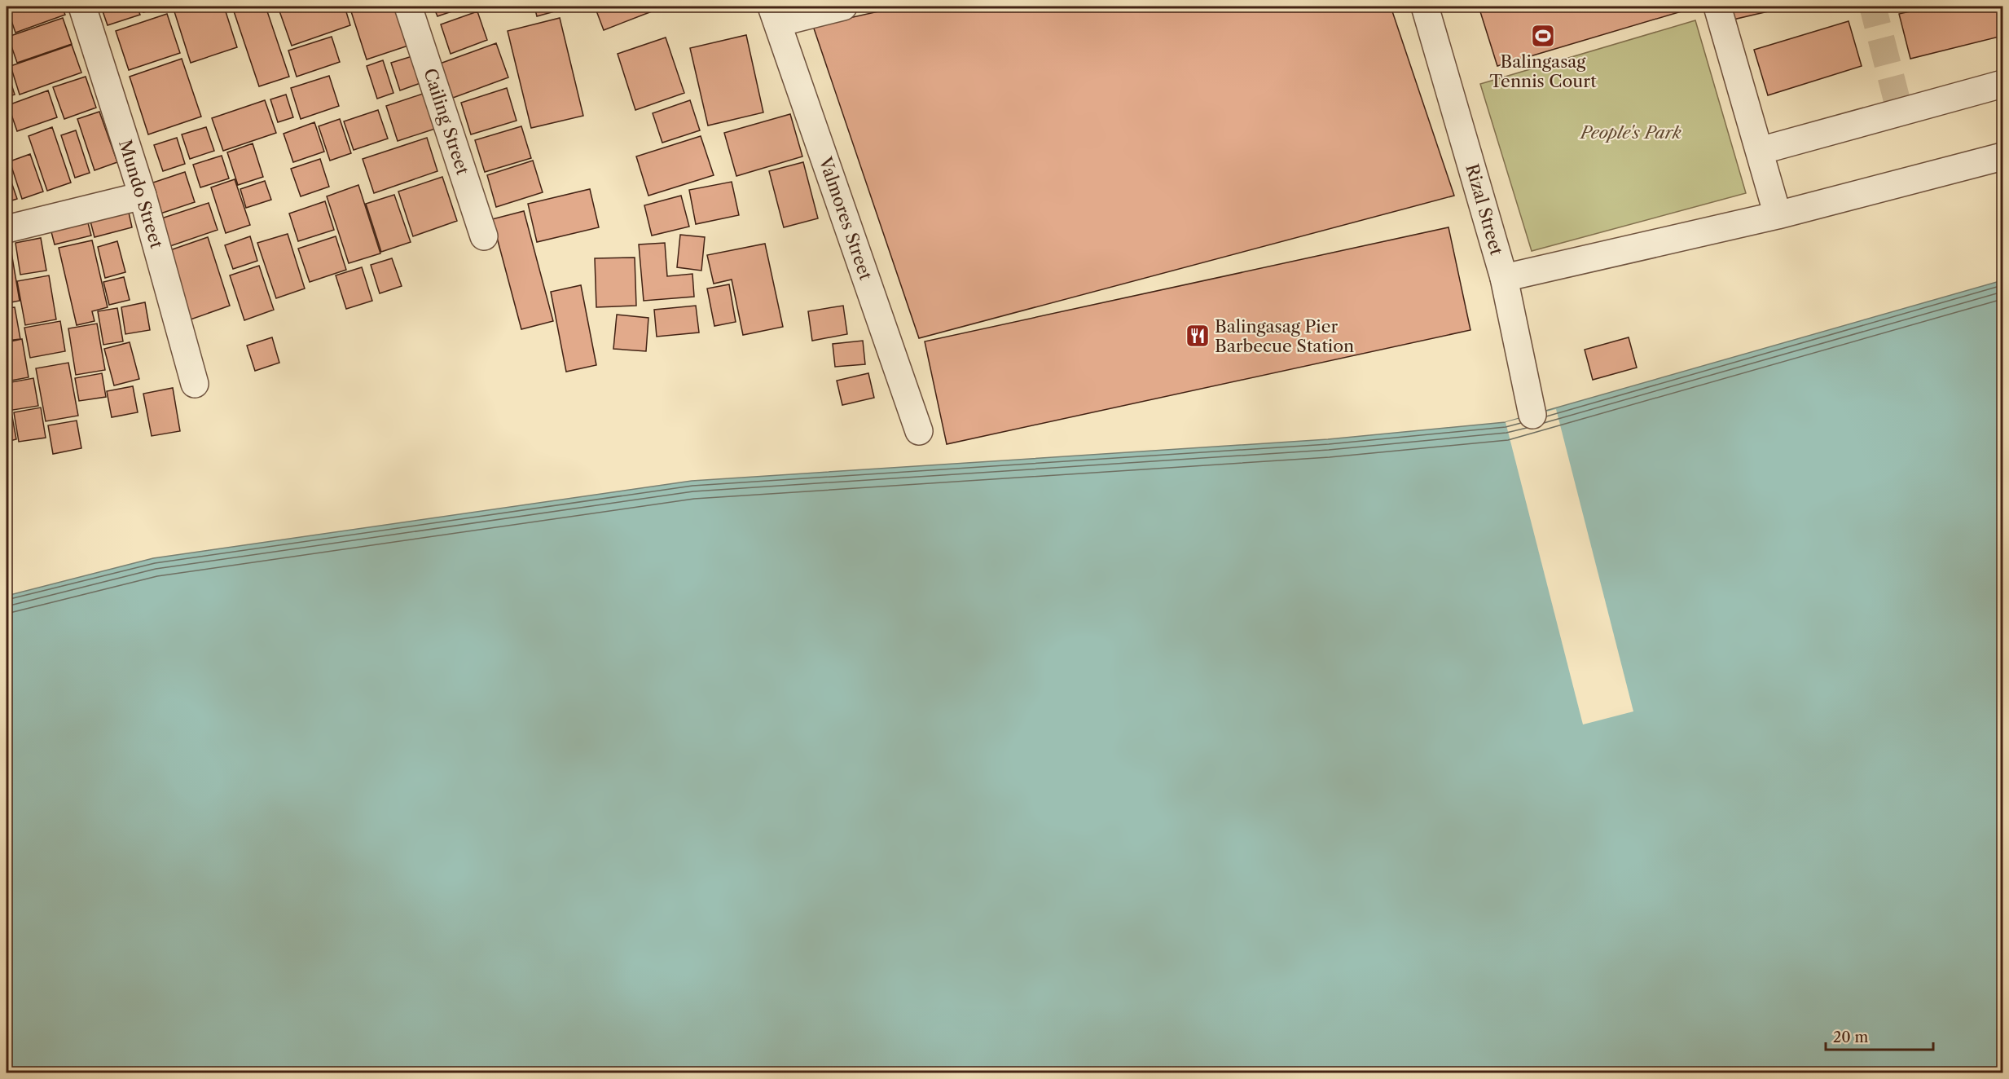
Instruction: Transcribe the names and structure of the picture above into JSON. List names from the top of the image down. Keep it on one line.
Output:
{"streets":{"street":["Cailing Street","Mundo Street","Rizal Street","Valmores Street"]},"parks":["People's Park"],"places":{"sports":["Balingasag Tennis Court"],"restaurant":["Balingasag Pier Barbecue Station"]},"scale_bar":"20 m"}
